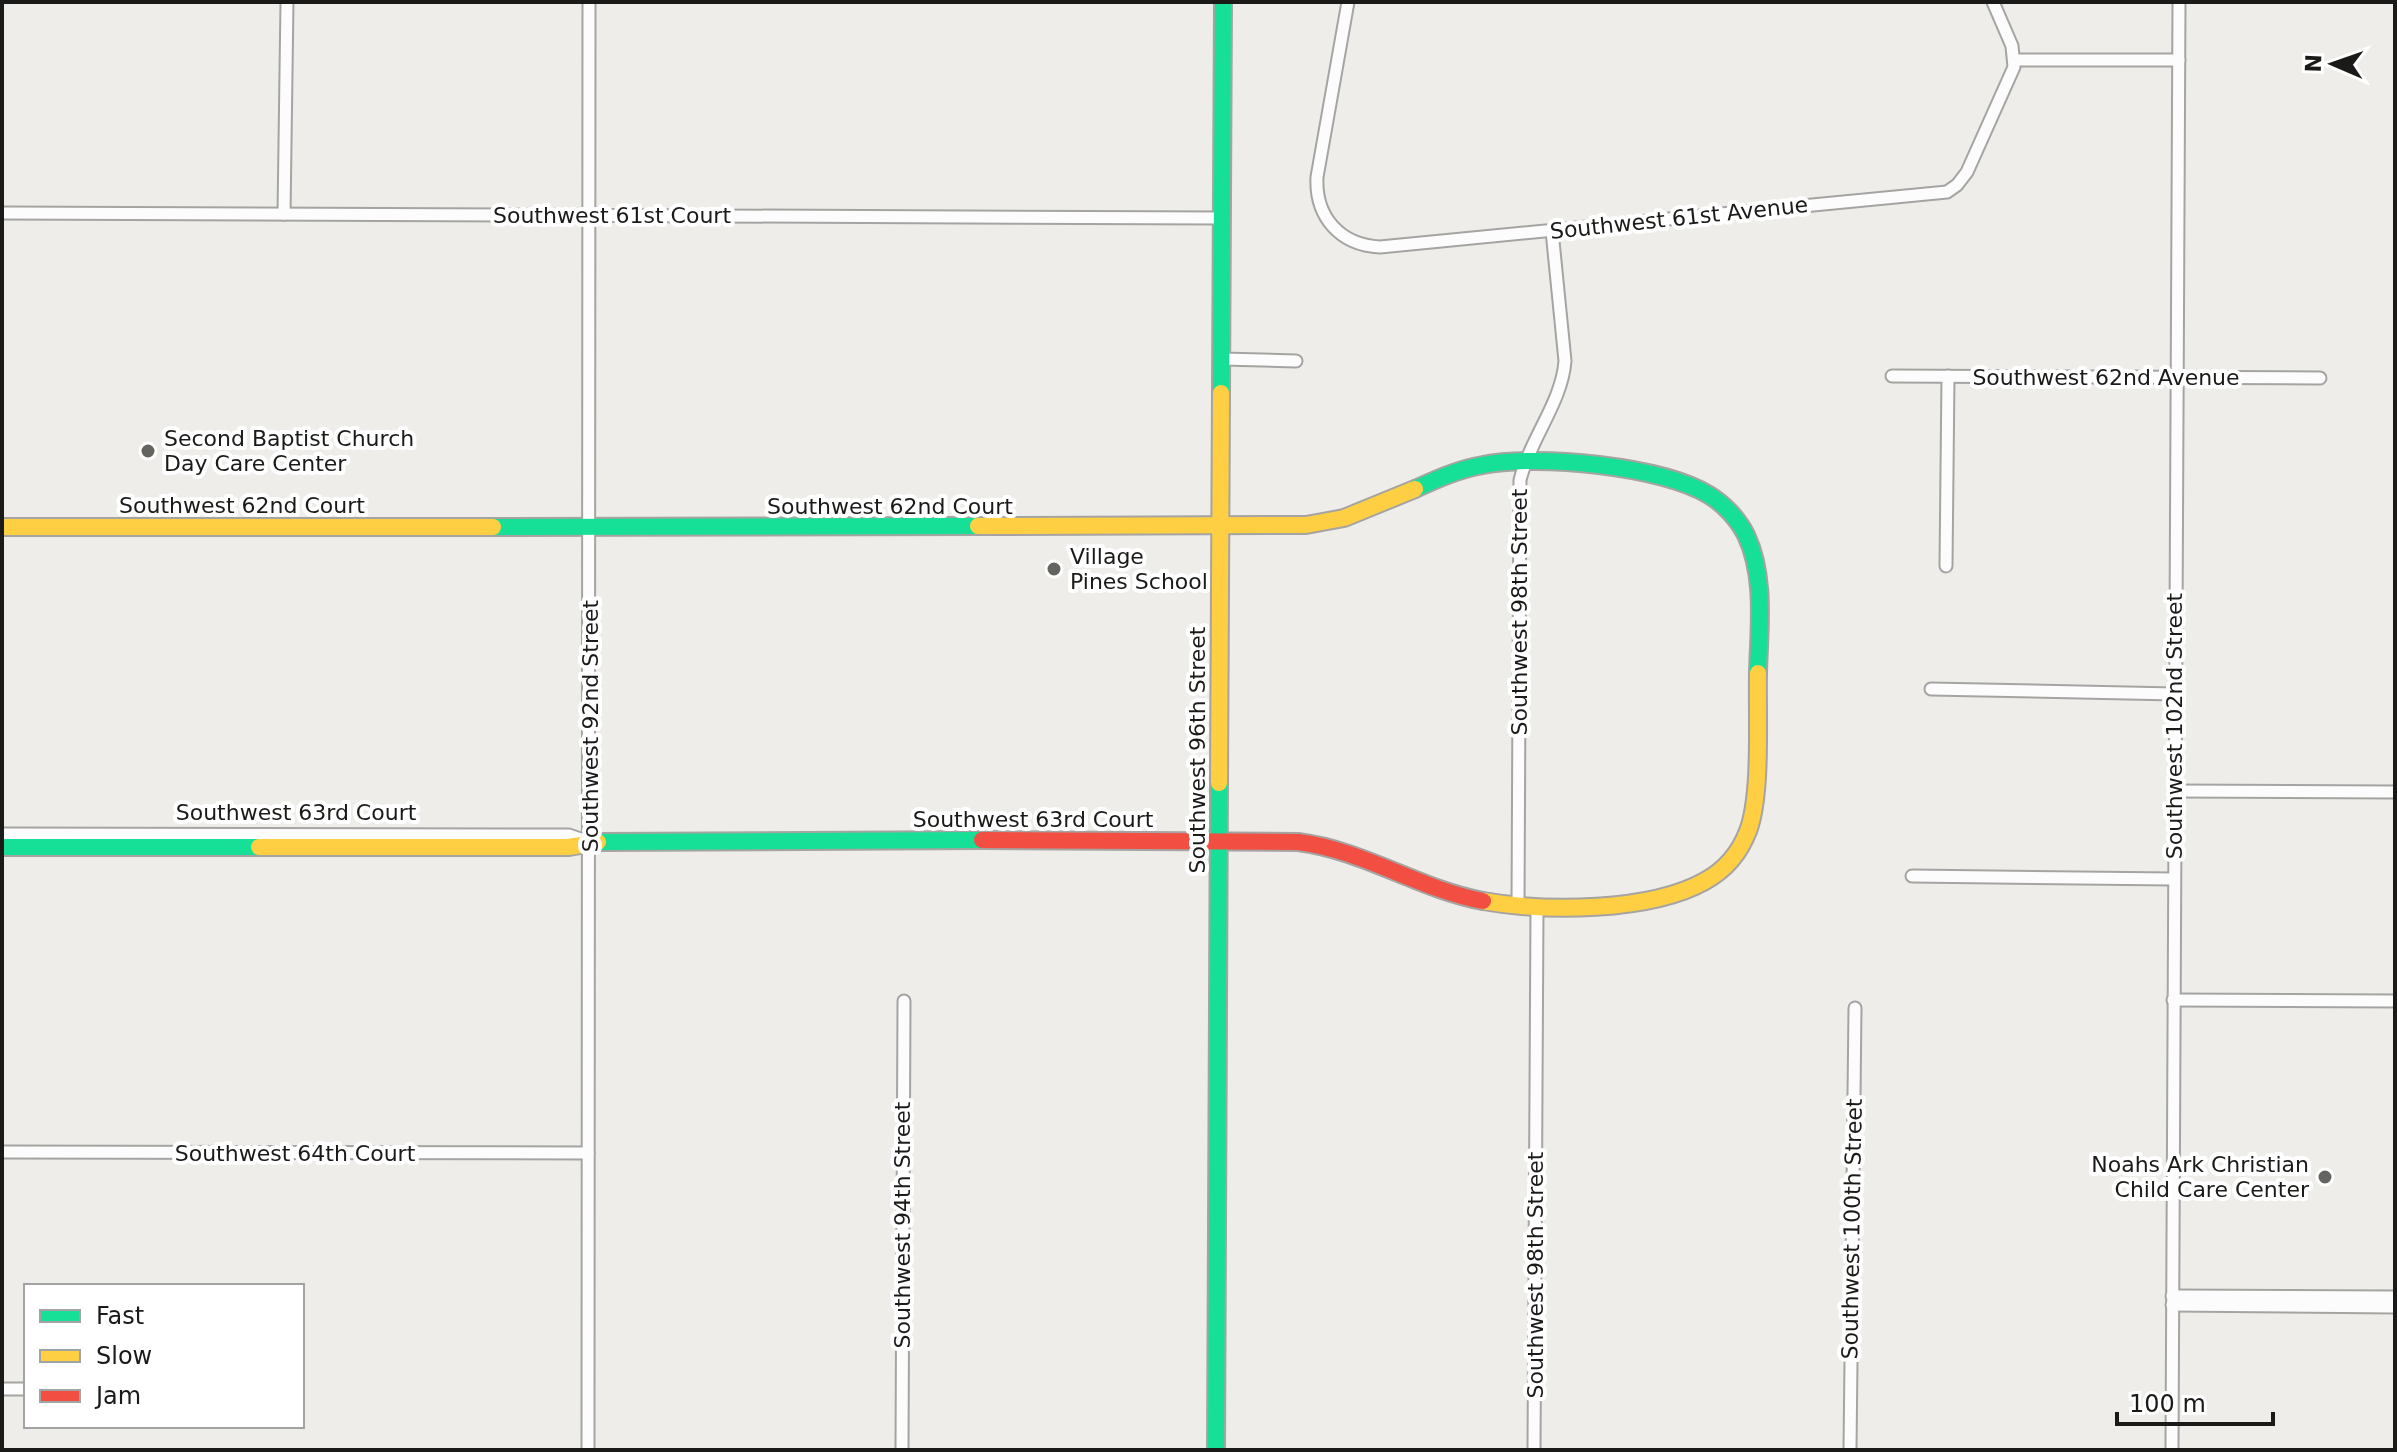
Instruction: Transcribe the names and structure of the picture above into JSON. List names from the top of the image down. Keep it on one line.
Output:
{"streets":{"street":["Southwest 61st Court","Southwest 61st Avenue","Southwest 62nd Avenue","Southwest 62nd Court","Southwest 98th Street","Southwest 92nd Street","Southwest 102nd Street","Southwest 96th Street","Southwest 63rd Court","Southwest 64th Court","Southwest 94th Street","Southwest 100th Street"]},"crossings":[["Southwest 61st Court","Southwest 92nd Street"],["Southwest 61st Court","Southwest 96th Street"],["Southwest 61st Avenue","Southwest 98th Street"],["Southwest 62nd Avenue","Southwest 102nd Street"],["Southwest 62nd Court","Southwest 98th Street"],["Southwest 62nd Court","Southwest 92nd Street"],["Southwest 62nd Court","Southwest 96th Street"],["Southwest 62nd Court","Southwest 63rd Court"],["Southwest 98th Street","Southwest 63rd Court"],["Southwest 92nd Street","Southwest 63rd Court"],["Southwest 92nd Street","Southwest 64th Court"],["Southwest 96th Street","Southwest 63rd Court"]],"places":["Second Baptist Church Day Care Center","Village Pines School","Noahs Ark Christian Child Care Center"],"legend":["Fast","Slow","Jam"],"scale_bar":"100 m","north":"left"}
